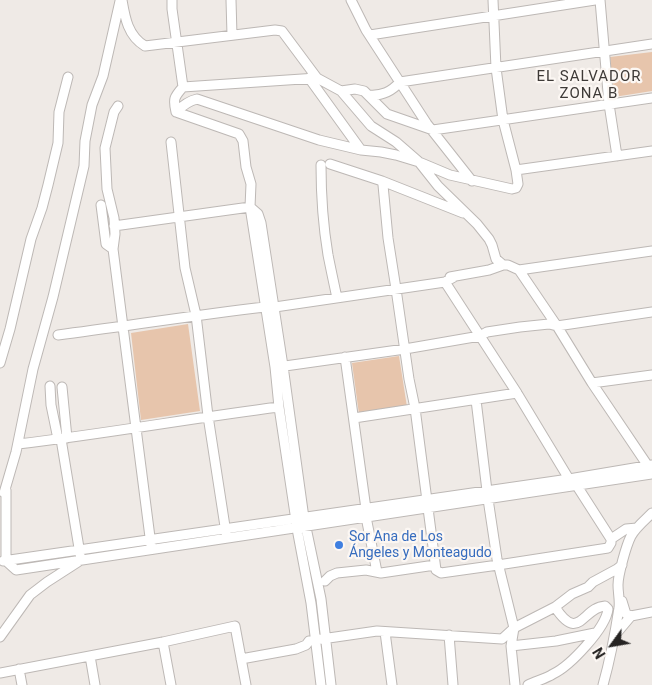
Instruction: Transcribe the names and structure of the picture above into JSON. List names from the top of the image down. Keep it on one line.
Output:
{"districts":["EL SALVADOR ZONA B"],"places":["Sor Ana de Los Ángeles y Monteagudo"],"north":"bottom left"}
